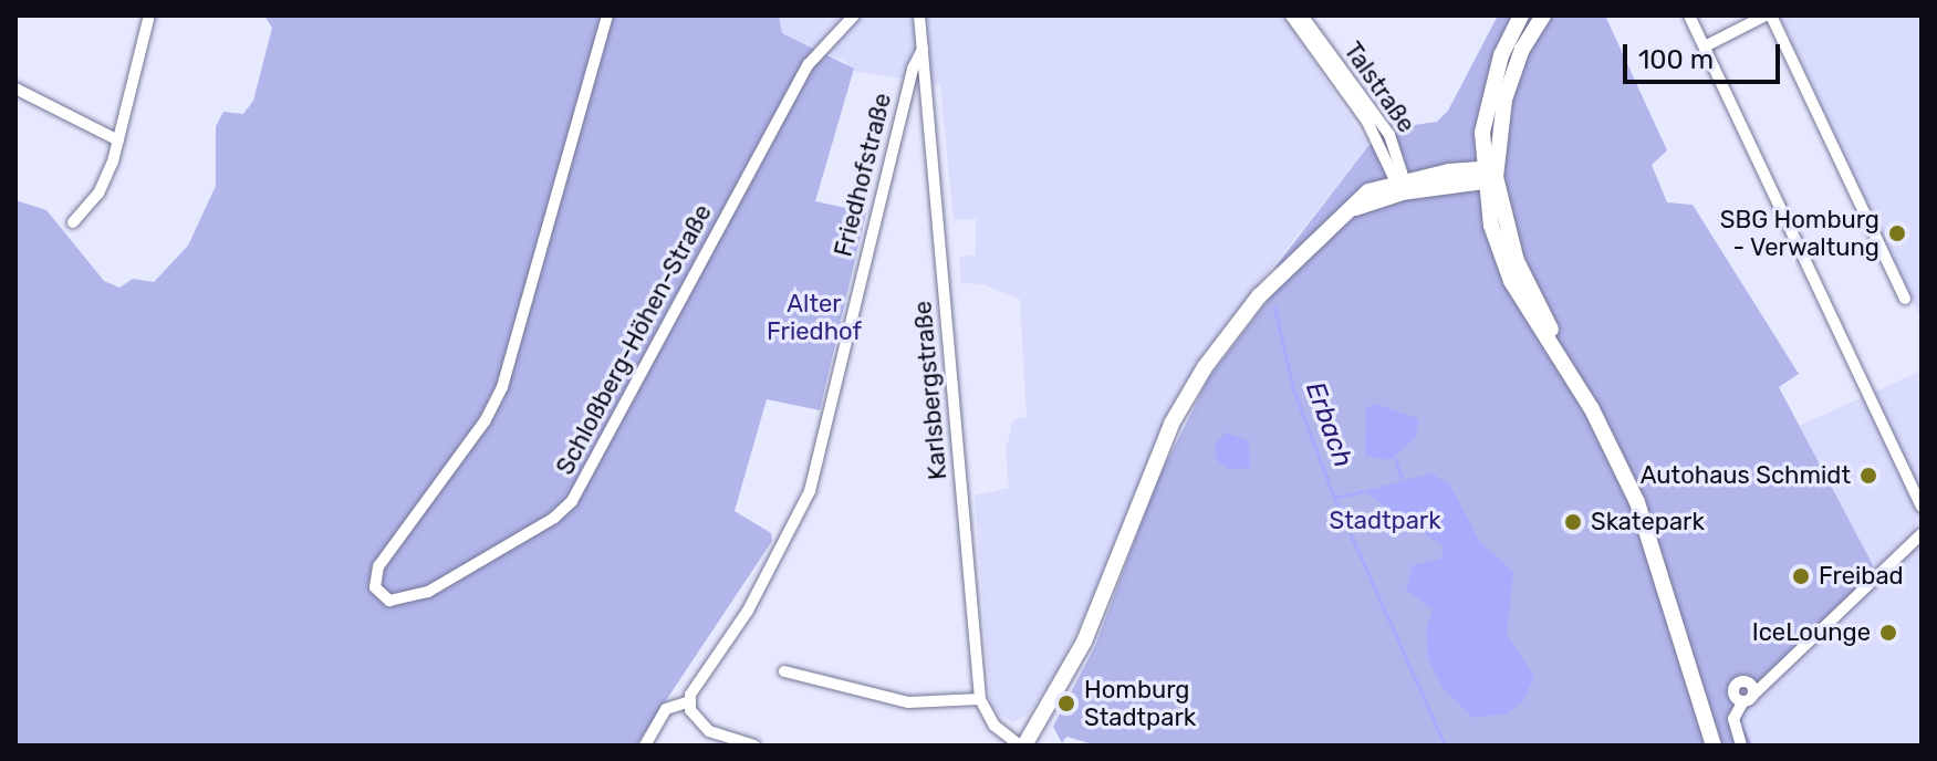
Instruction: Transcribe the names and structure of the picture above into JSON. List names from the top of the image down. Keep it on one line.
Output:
{"streets":{"street":["Talstraße","Friedhofstraße","Schloßberg-Höhen-Straße","Karlsbergstraße"]},"crossings":[["Friedhofstraße","Karlsbergstraße"]],"water":["Erbach"],"parks":["Alter Friedhof","Stadtpark"],"places":["SBG Homburg - Verwaltung","Autohaus Schmidt","Skatepark","Freibad","IceLounge","Homburg Stadtpark"],"scale_bar":"100 m"}
